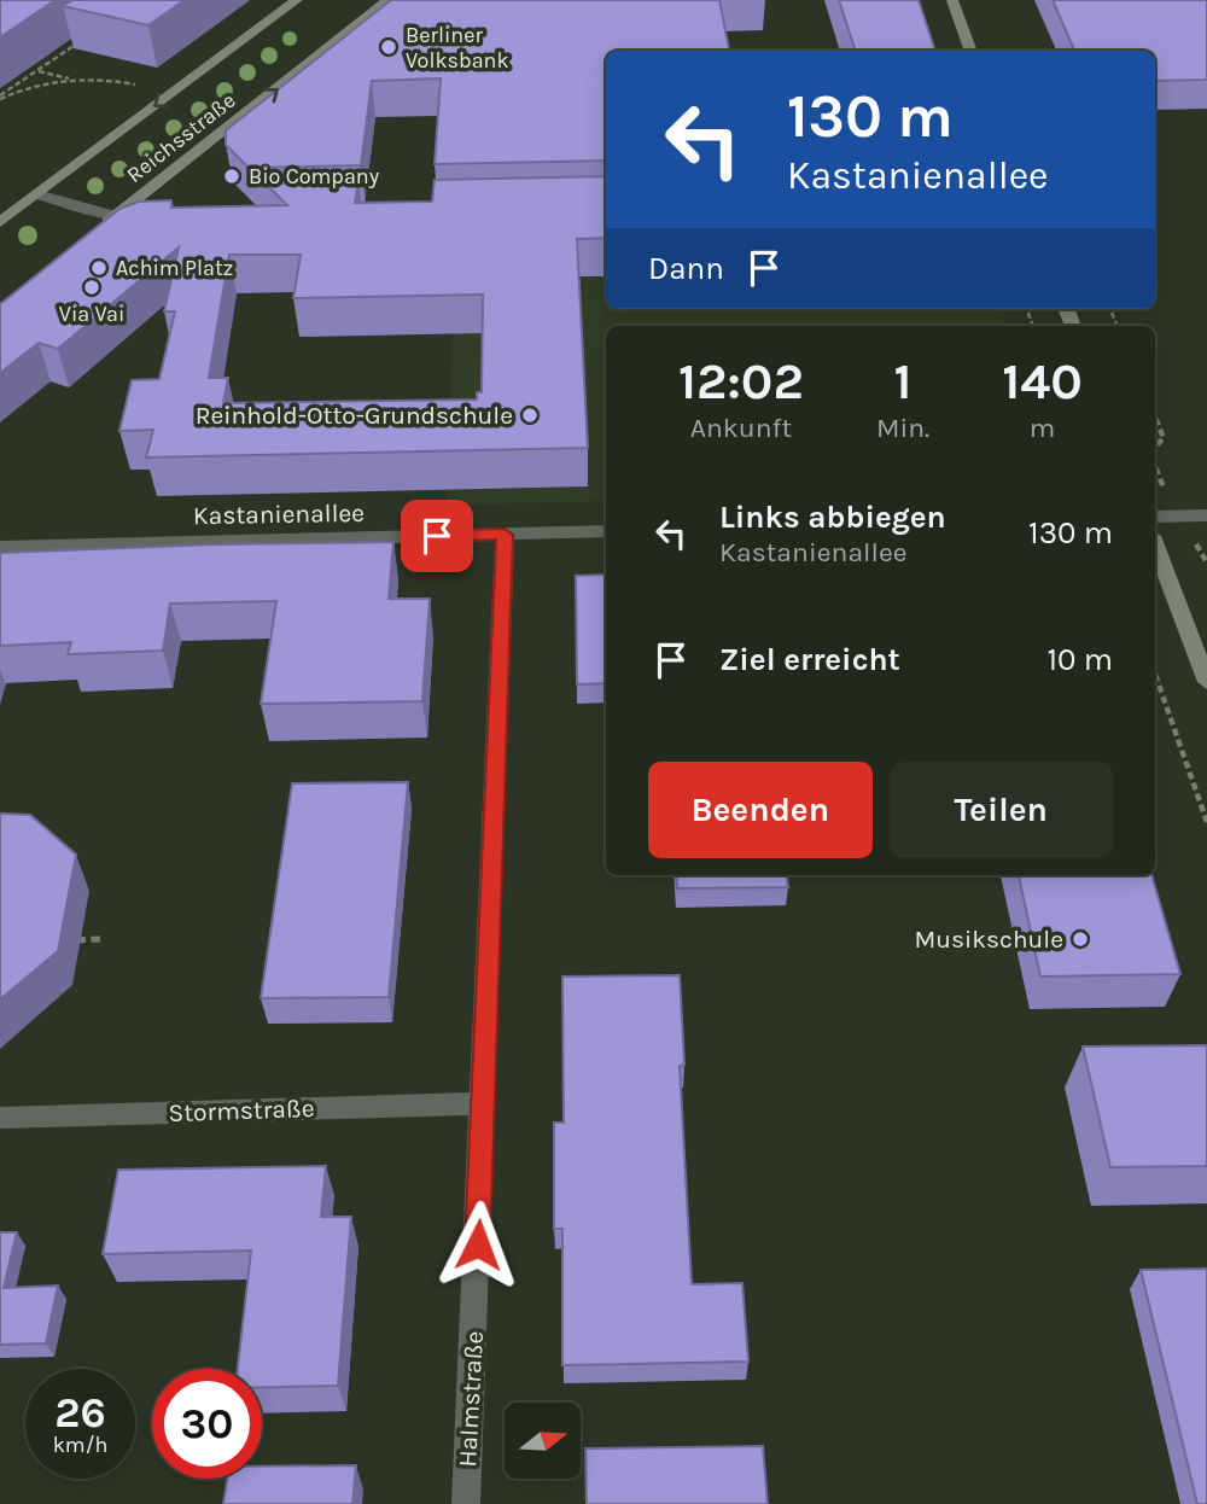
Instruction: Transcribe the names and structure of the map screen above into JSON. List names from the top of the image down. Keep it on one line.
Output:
{"streets":{"main road":["Reichsstraße"],"street":["Kastanienallee","Stormstraße","Halmstraße"]},"crossings":[["Kastanienallee","Halmstraße"],["Stormstraße","Halmstraße"]],"places":["Berliner Volksbank","Bio Company","Achim Platz","Via Vai","Reinhold-Otto-Grundschule","Musikschule"],"north":"right","page":{"turn":["130 m","Kastanienallee"],"then":"Dann","eta":["12:02","Ankunft","1","Min.","140","m"],"list":[{"name":"Links abbiegen","note":"Kastanienallee","value":"130 m"},{"name":"Ziel erreicht","value":"10 m"}],"buttons":["Beenden","Teilen"],"speed":"26 km/h","limit":"30"}}
